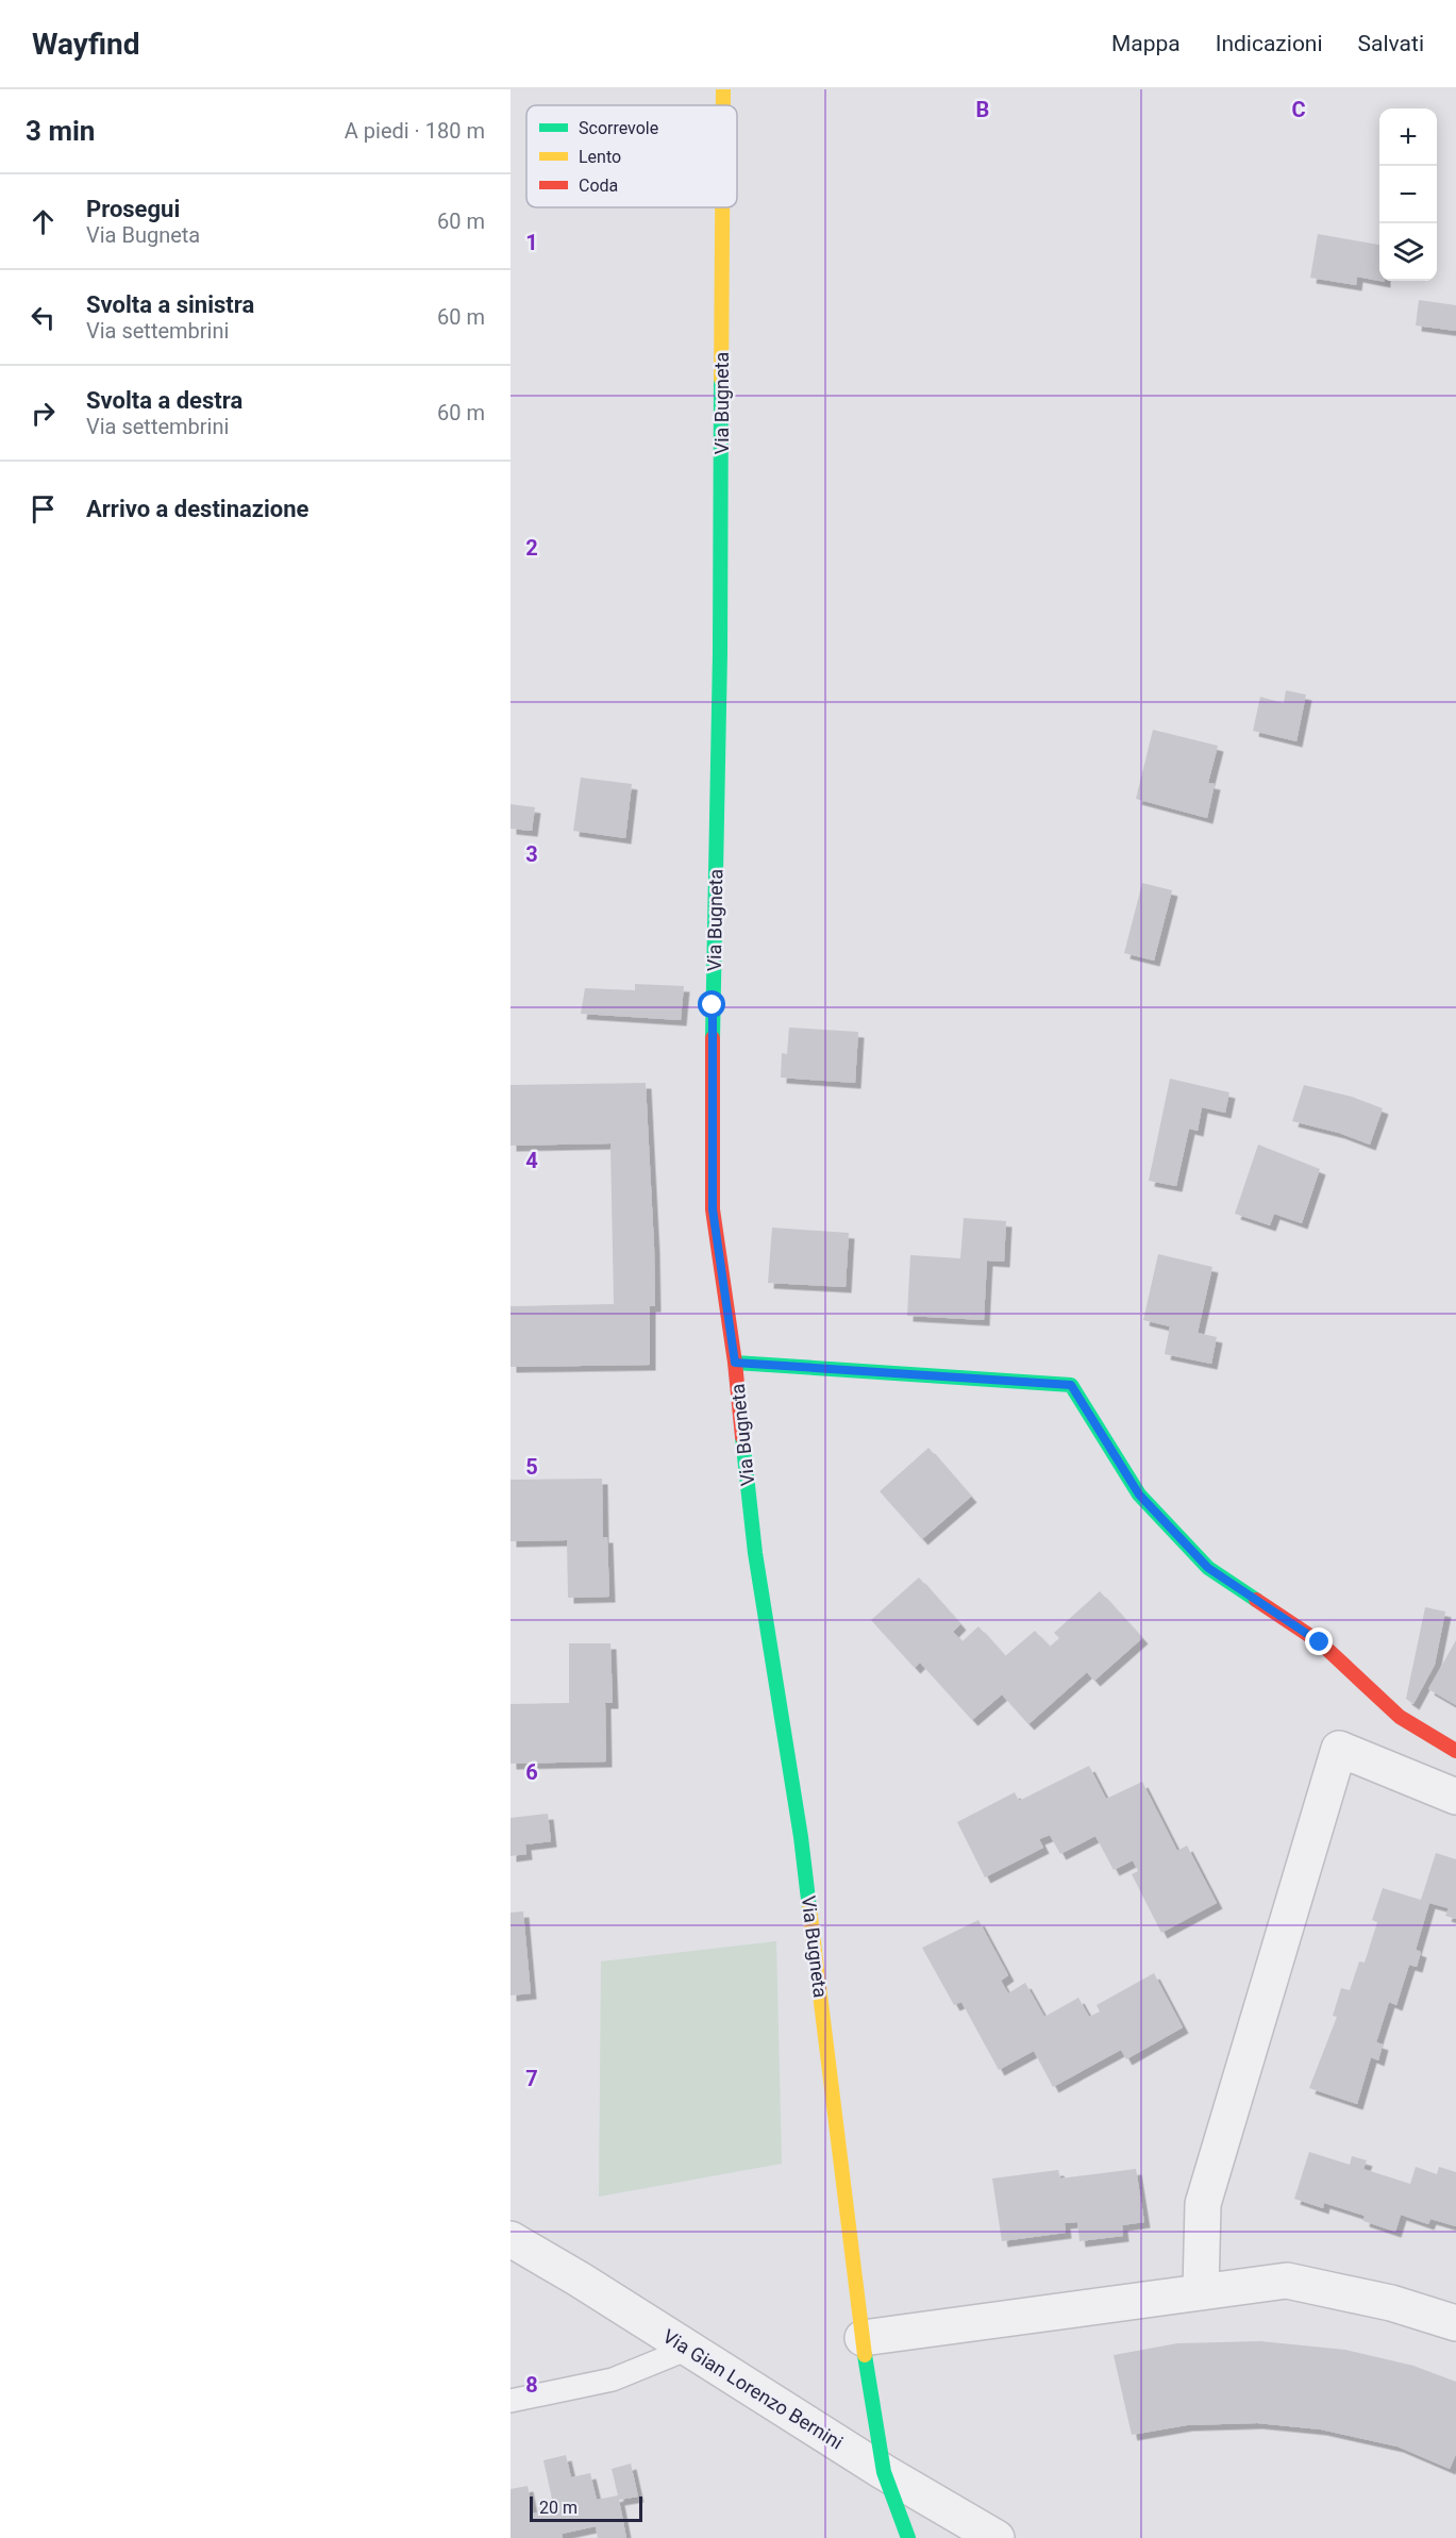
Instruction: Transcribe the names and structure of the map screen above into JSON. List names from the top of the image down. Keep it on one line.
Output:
{"streets":{"street":["Via Bugneta","Via Gian Lorenzo Bernini"]},"crossings":[["Via Bugneta","Via Gian Lorenzo Bernini"]],"legend":["Scorrevole","Lento","Coda"],"scale_bar":"20 m","page":{"header":"Wayfind","nav":["Mappa","Indicazioni","Salvati"],"heading":["3 min","A piedi · 180 m"],"map_buttons":["+","−"],"list":[["Prosegui","Via Bugneta","60 m"],["Svolta a sinistra","Via settembrini","60 m"],["Svolta a destra","Via settembrini","60 m"],"Arrivo a destinazione"],"scale":"20 m"},"grid":{"columns":["B","C"],"rows":["1","2","3","4","5","6","7","8"]}}
